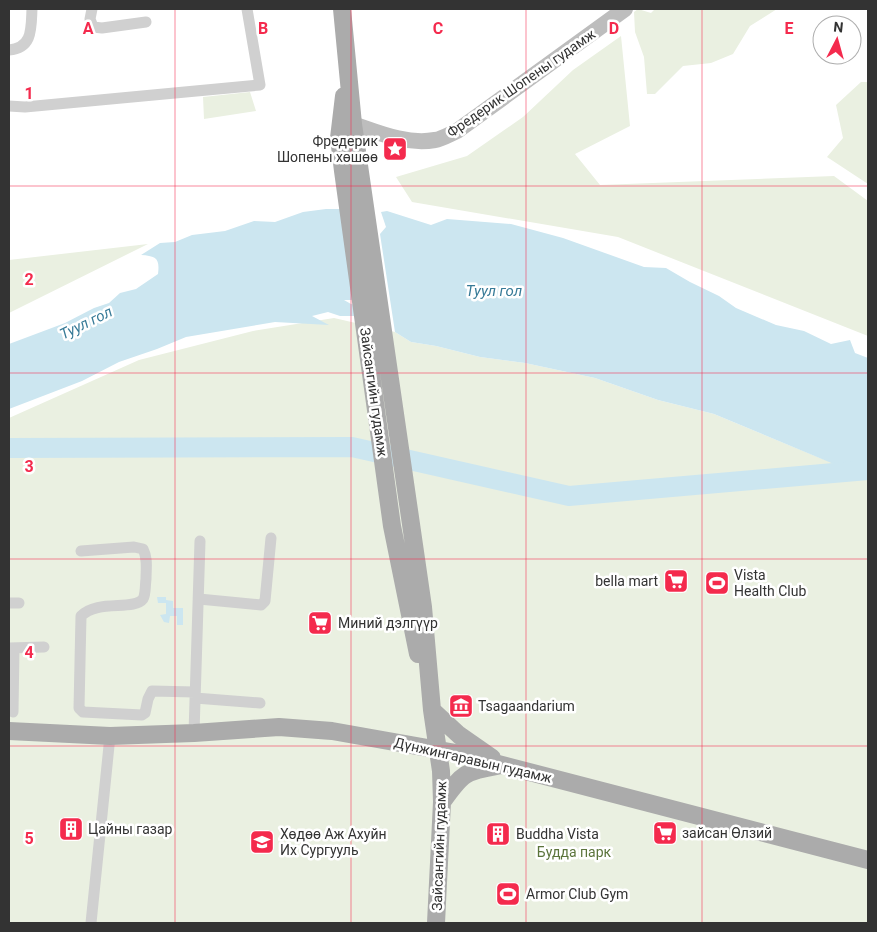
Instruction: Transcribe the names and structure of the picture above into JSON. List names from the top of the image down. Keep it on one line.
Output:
{"streets":{"main road":["Зайсангийн гудамж","Дүнжингаравын гудамж"],"street":["Фредерик Шопены гудамж"]},"crossings":[["Фредерик Шопены гудамж","Зайсангийн гудамж"],["Зайсангийн гудамж","Дүнжингаравын гудамж"]],"water":["Туул гол"],"parks":["Будда парк"],"places":{"place":["Фредерик Шопены хөшөө"],"supermarket":["bella mart","Миний дэлгүүр","зайсан Өлзий"],"sports":["Vista Health Club","Armor Club Gym"],"museum":["Tsagaandarium"],"building":["Цайны газар","Buddha Vista"],"school or university":["Хөдөө Аж Ахуйн Их Сургууль"]},"north":"top","grid":{"columns":["A","B","C","D","E"],"rows":["1","2","3","4","5"]}}
